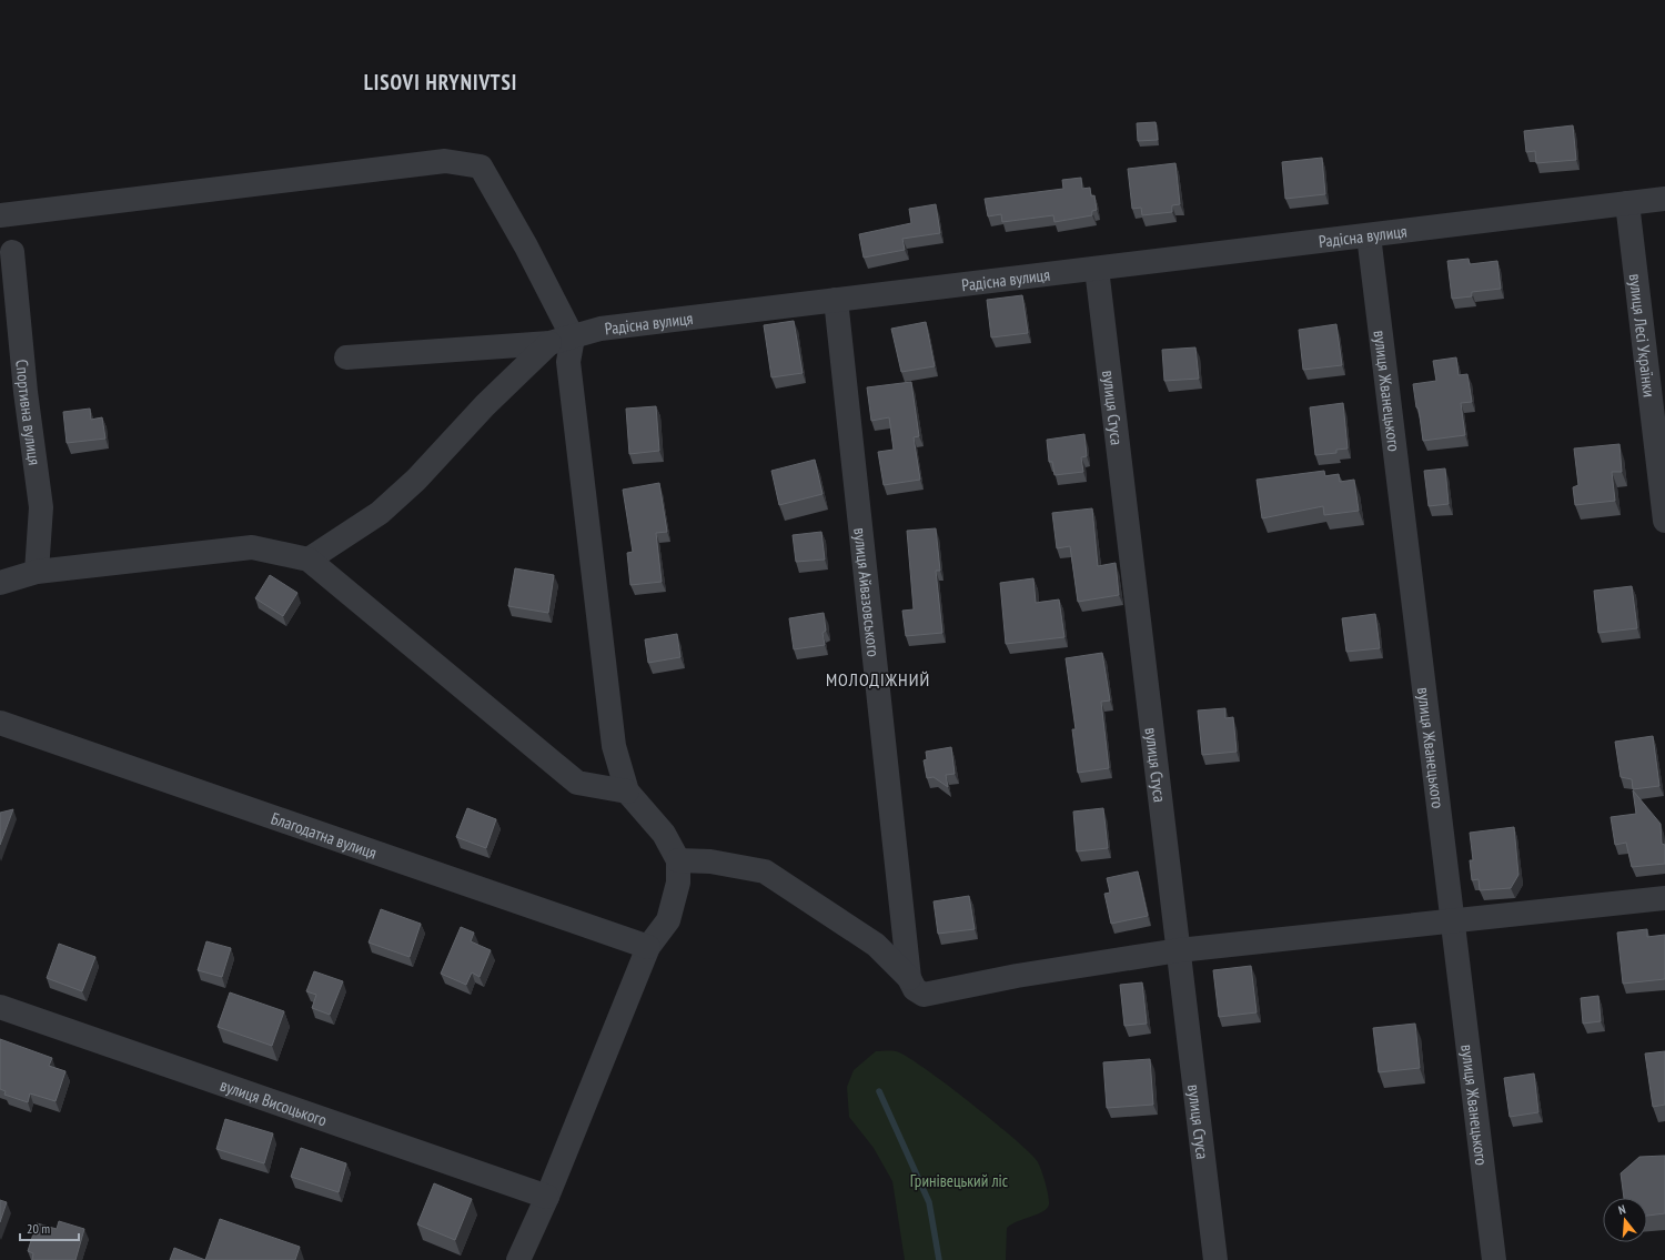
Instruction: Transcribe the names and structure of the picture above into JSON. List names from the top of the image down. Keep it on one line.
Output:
{"streets":{"street":["Радісна вулиця","вулиця Лесі Українки","вулиця Жванецького","вулиця Стуса","Спортивна вулиця","вулиця Айвазовського","Благодатна вулиця","вулиця Висоцького"]},"crossings":[["Радісна вулиця","вулиця Лесі Українки"],["Радісна вулиця","вулиця Жванецького"],["Радісна вулиця","вулиця Стуса"],["Радісна вулиця","вулиця Айвазовського"]],"districts":["LISOVI HRYNIVTSI","МОЛОДІЖНИЙ"],"parks":["Гринівецький ліс"],"scale_bar":"20 m","north":"top"}
